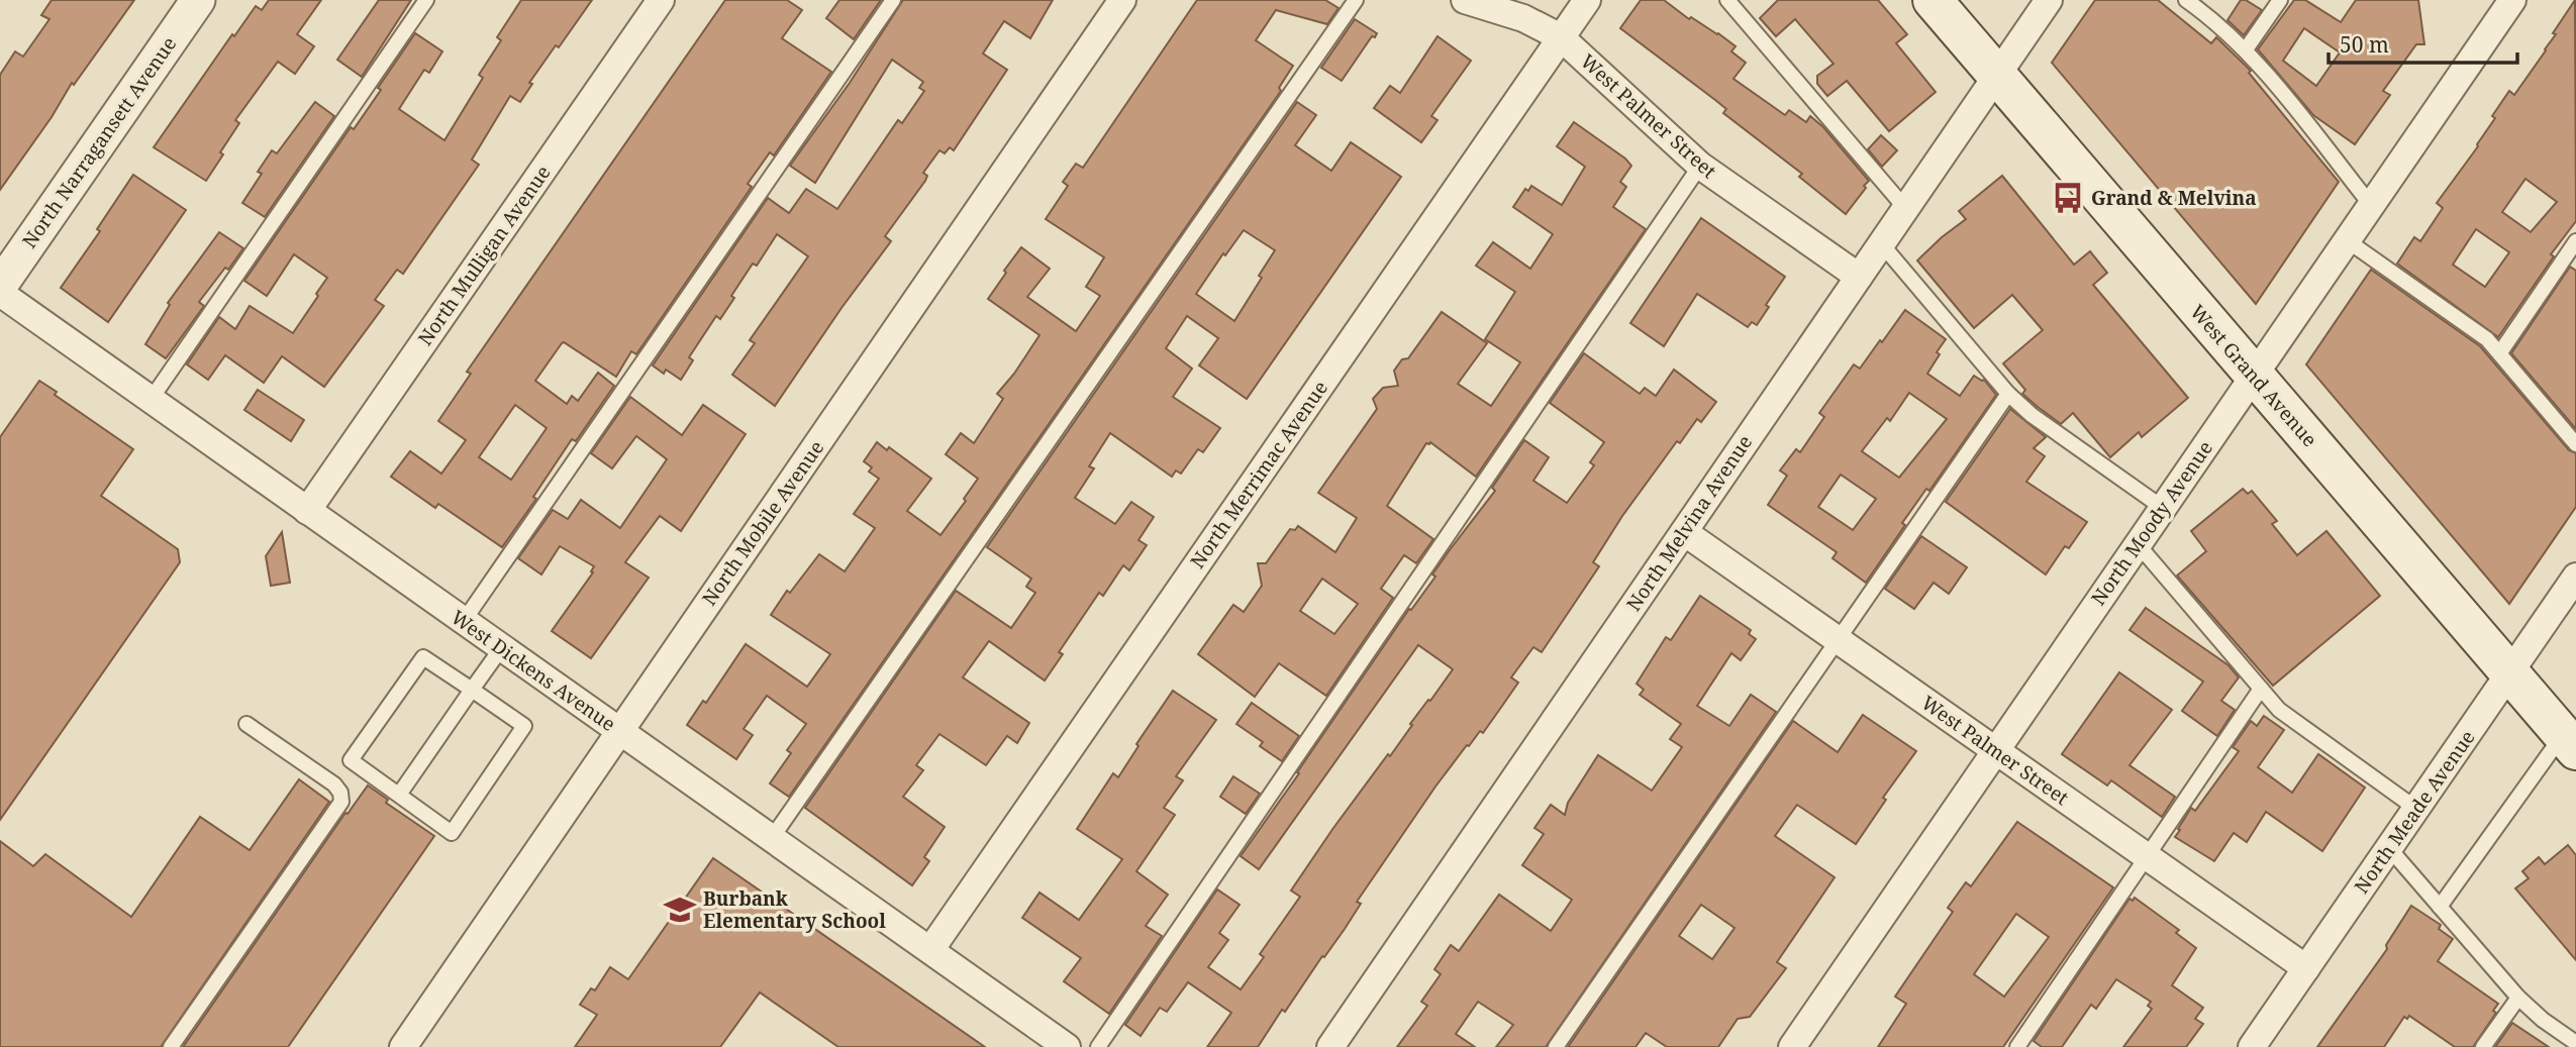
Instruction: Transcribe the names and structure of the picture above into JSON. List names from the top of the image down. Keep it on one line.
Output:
{"streets":{"main road":["West Grand Avenue"],"street":["West Palmer Street","North Narragansett Avenue","North Mulligan Avenue","North Merrimac Avenue","North Mobile Avenue","North Melvina Avenue","North Moody Avenue","West Dickens Avenue","North Meade Avenue"]},"crossings":[["West Palmer Street","North Merrimac Avenue"],["West Palmer Street","North Melvina Avenue"],["West Palmer Street","North Moody Avenue"],["West Palmer Street","North Meade Avenue"],["North Mulligan Avenue","West Dickens Avenue"],["West Grand Avenue","North Melvina Avenue"],["West Grand Avenue","North Moody Avenue"],["West Grand Avenue","North Meade Avenue"],["North Merrimac Avenue","West Dickens Avenue"],["North Mobile Avenue","West Dickens Avenue"]],"places":{"bus stop":["Grand & Melvina"],"school or university":["Burbank Elementary School"]},"scale_bar":"50 m"}
